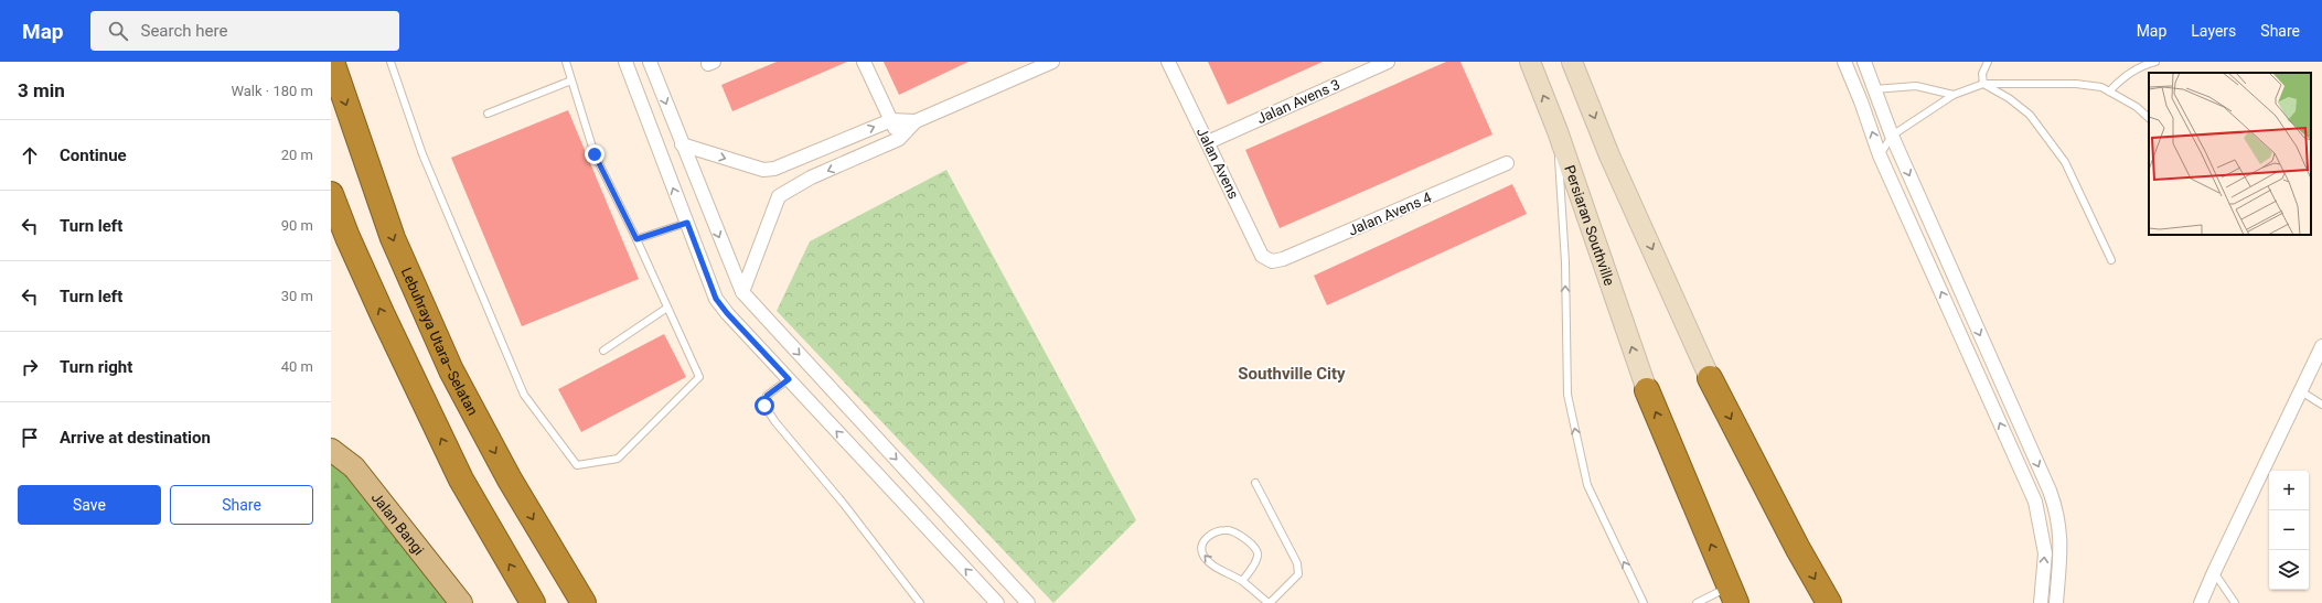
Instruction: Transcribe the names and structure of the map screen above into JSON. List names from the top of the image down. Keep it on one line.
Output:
{"streets":{"highway":["Lebuhraya Utara–Selatan"],"main road":["Persiaran Southville","Jalan Bangi"],"street":["Jalan Avens 3","Jalan Avens","Jalan Avens 4"]},"crossings":[["Jalan Avens 3","Jalan Avens"],["Jalan Avens","Jalan Avens 4"]],"districts":["Southville City"],"page":{"header":"Map","search":"Search here","nav":["Map","Layers","Share"],"heading":["3 min","Walk · 180 m"],"list":[["Continue","20 m"],["Turn left","90 m"],["Turn left","30 m"],["Turn right","40 m"],"Arrive at destination"],"map_buttons":["+","−"],"buttons":["Save","Share"]}}
